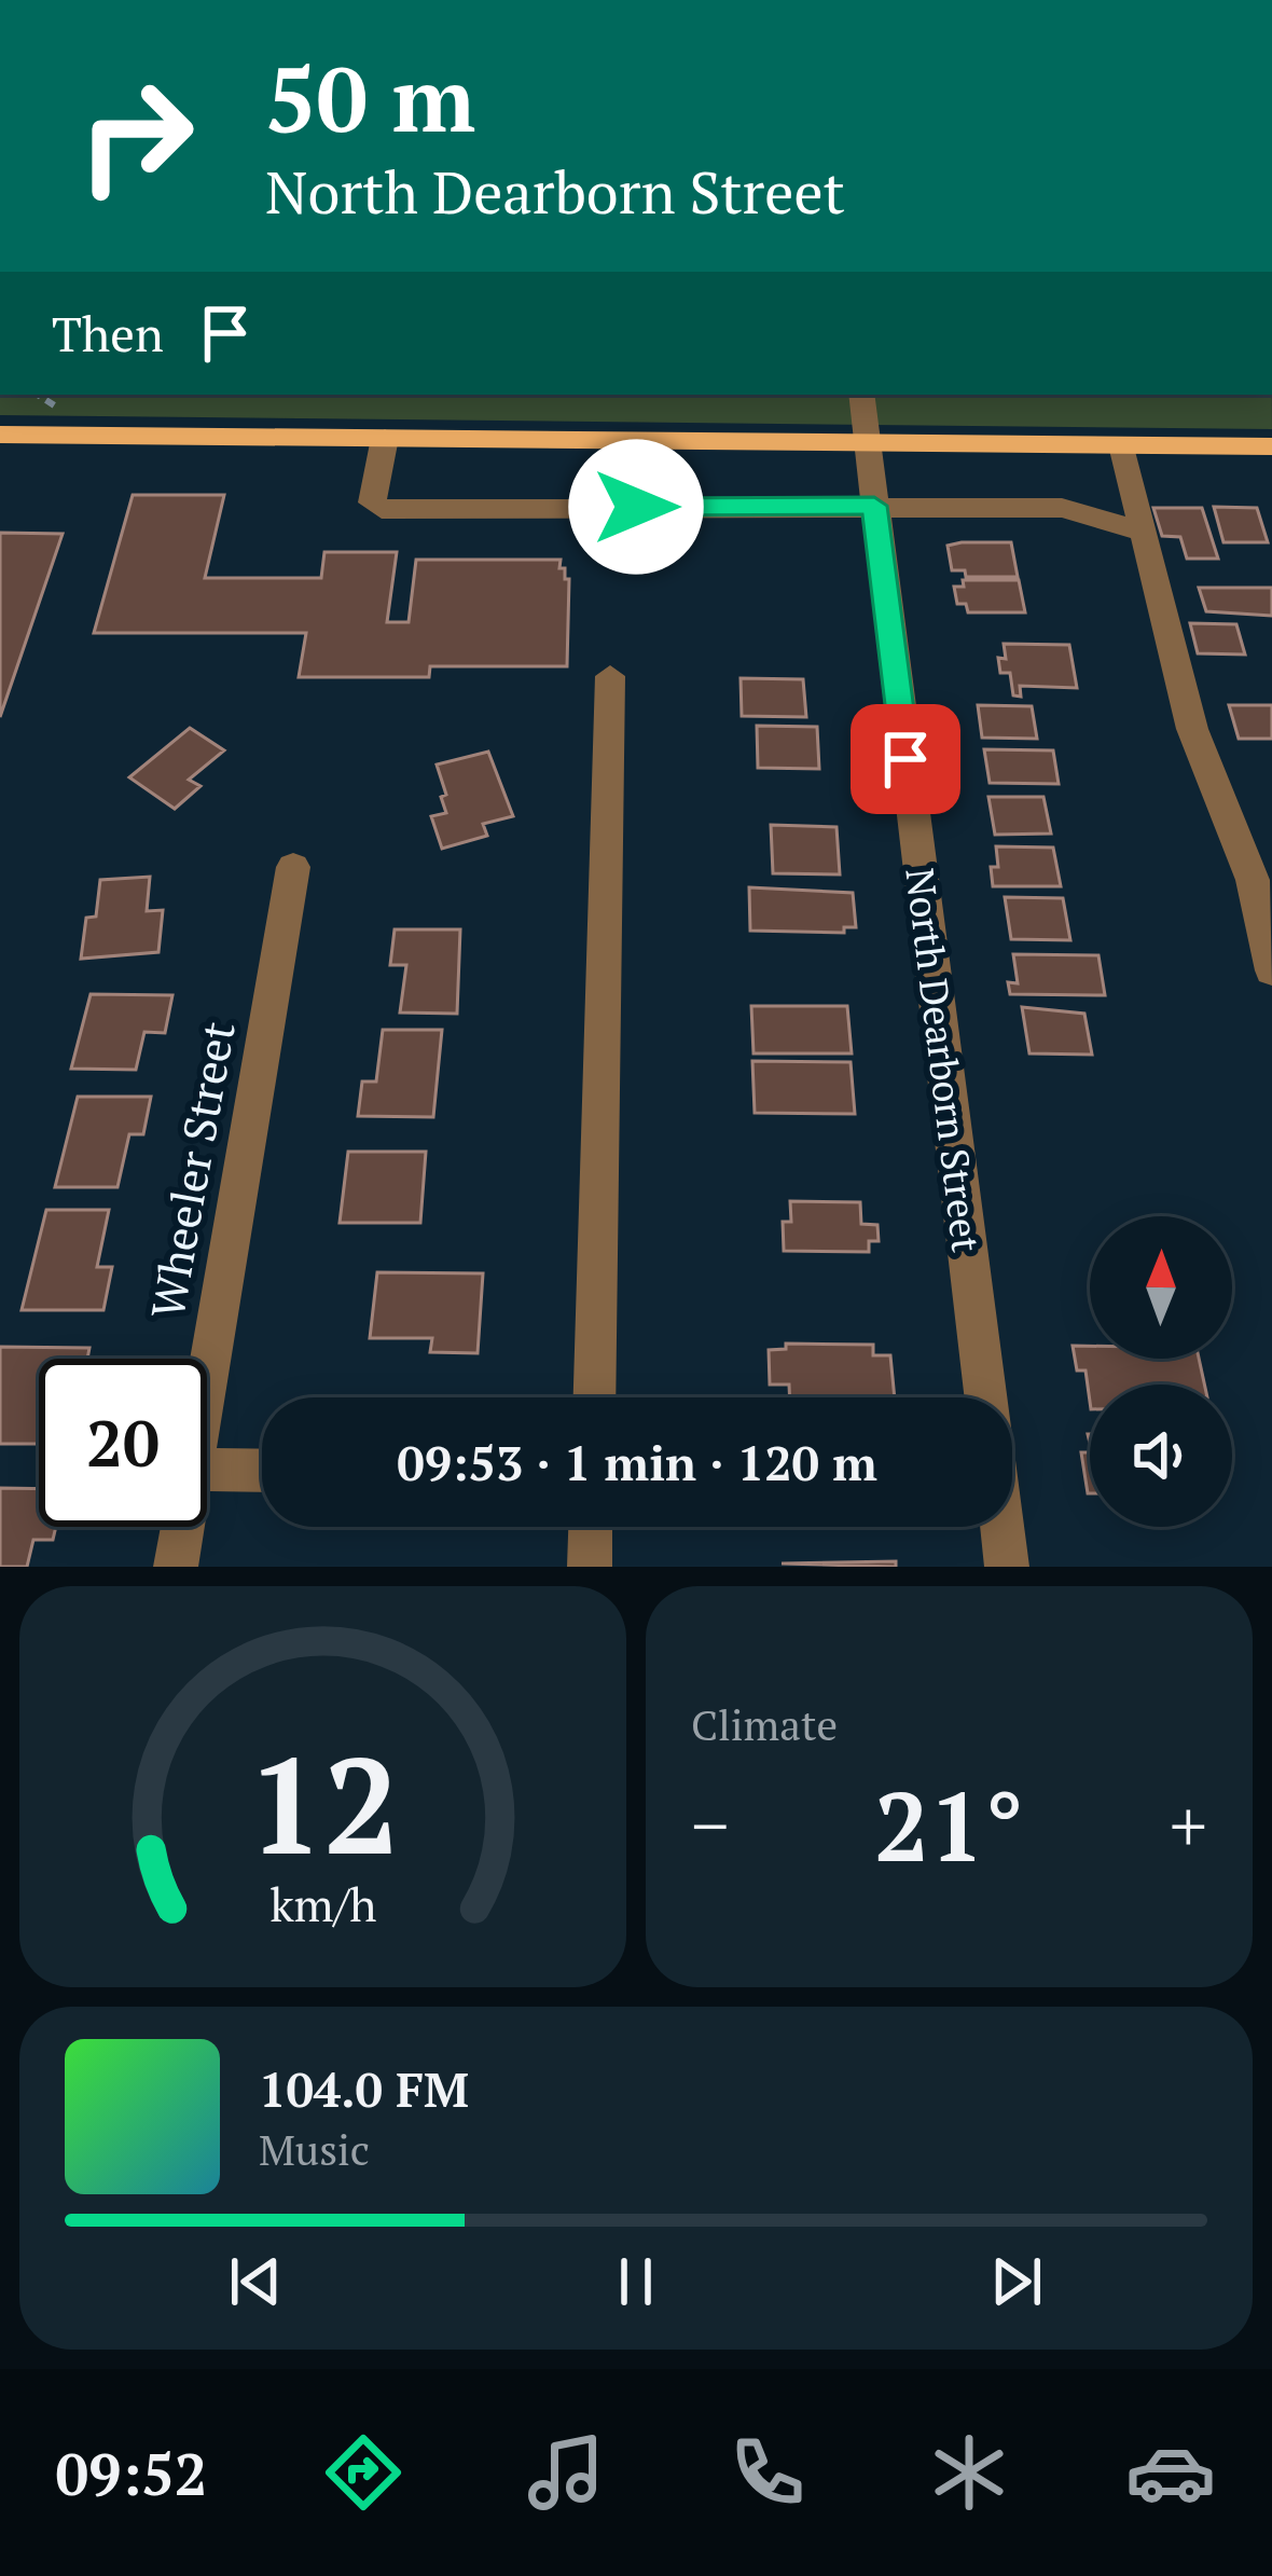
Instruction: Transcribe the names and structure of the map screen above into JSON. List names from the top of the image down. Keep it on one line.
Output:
{"streets":{"street":["North Dearborn Street","Wheeler Street"]},"north":"top","page":{"turn":["50 m","North Dearborn Street"],"then":"Then","limit":"20","trip":"09:53 · 1 min · 120 m","tile":"Climate","heat":["−","21°","+"],"song":["104.0 FM","Music"],"tabs":"09:52","gauge":["12","km/h"]}}
